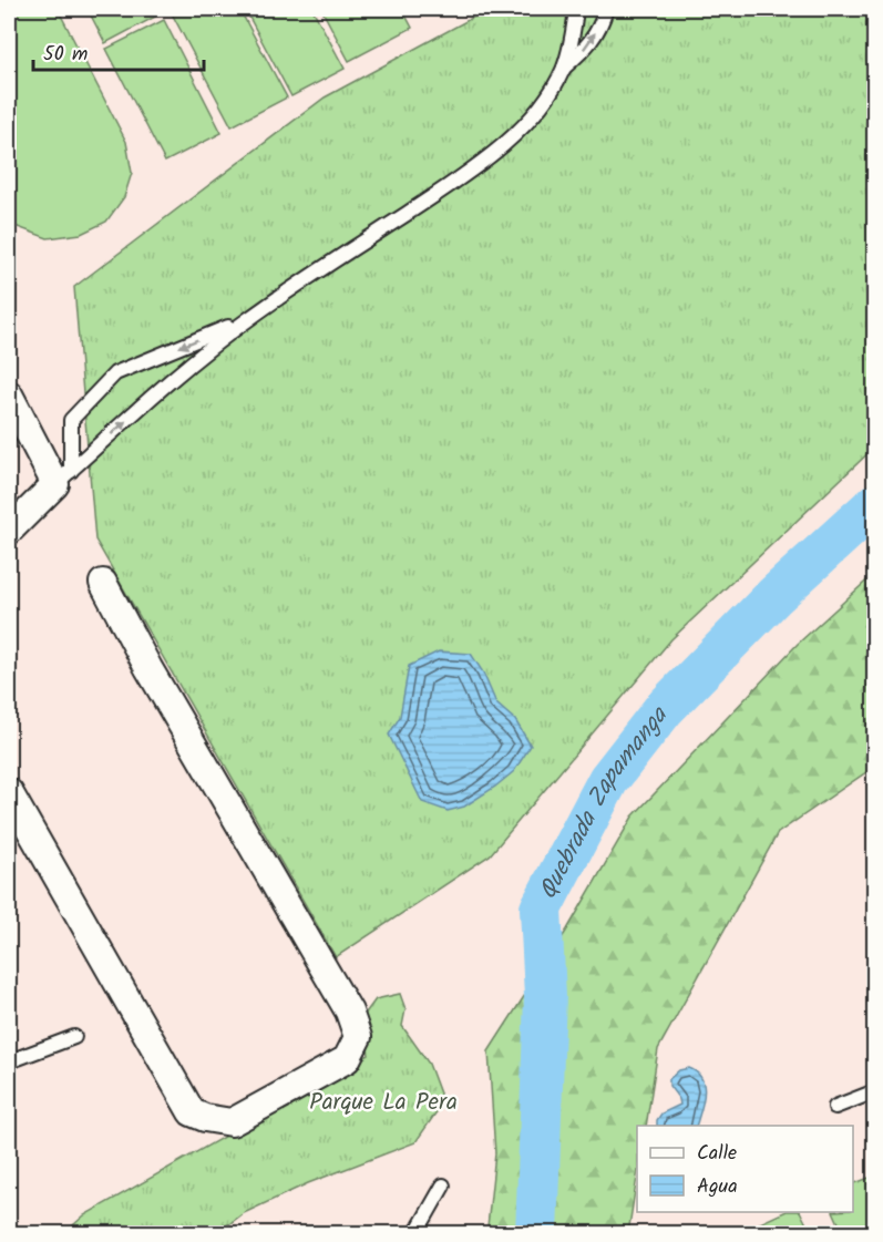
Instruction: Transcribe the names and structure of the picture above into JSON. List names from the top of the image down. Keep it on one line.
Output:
{"water":["Quebrada Zapamanga"],"parks":["Parque La Pera"],"legend":["Calle","Agua"],"scale_bar":"50 m"}
